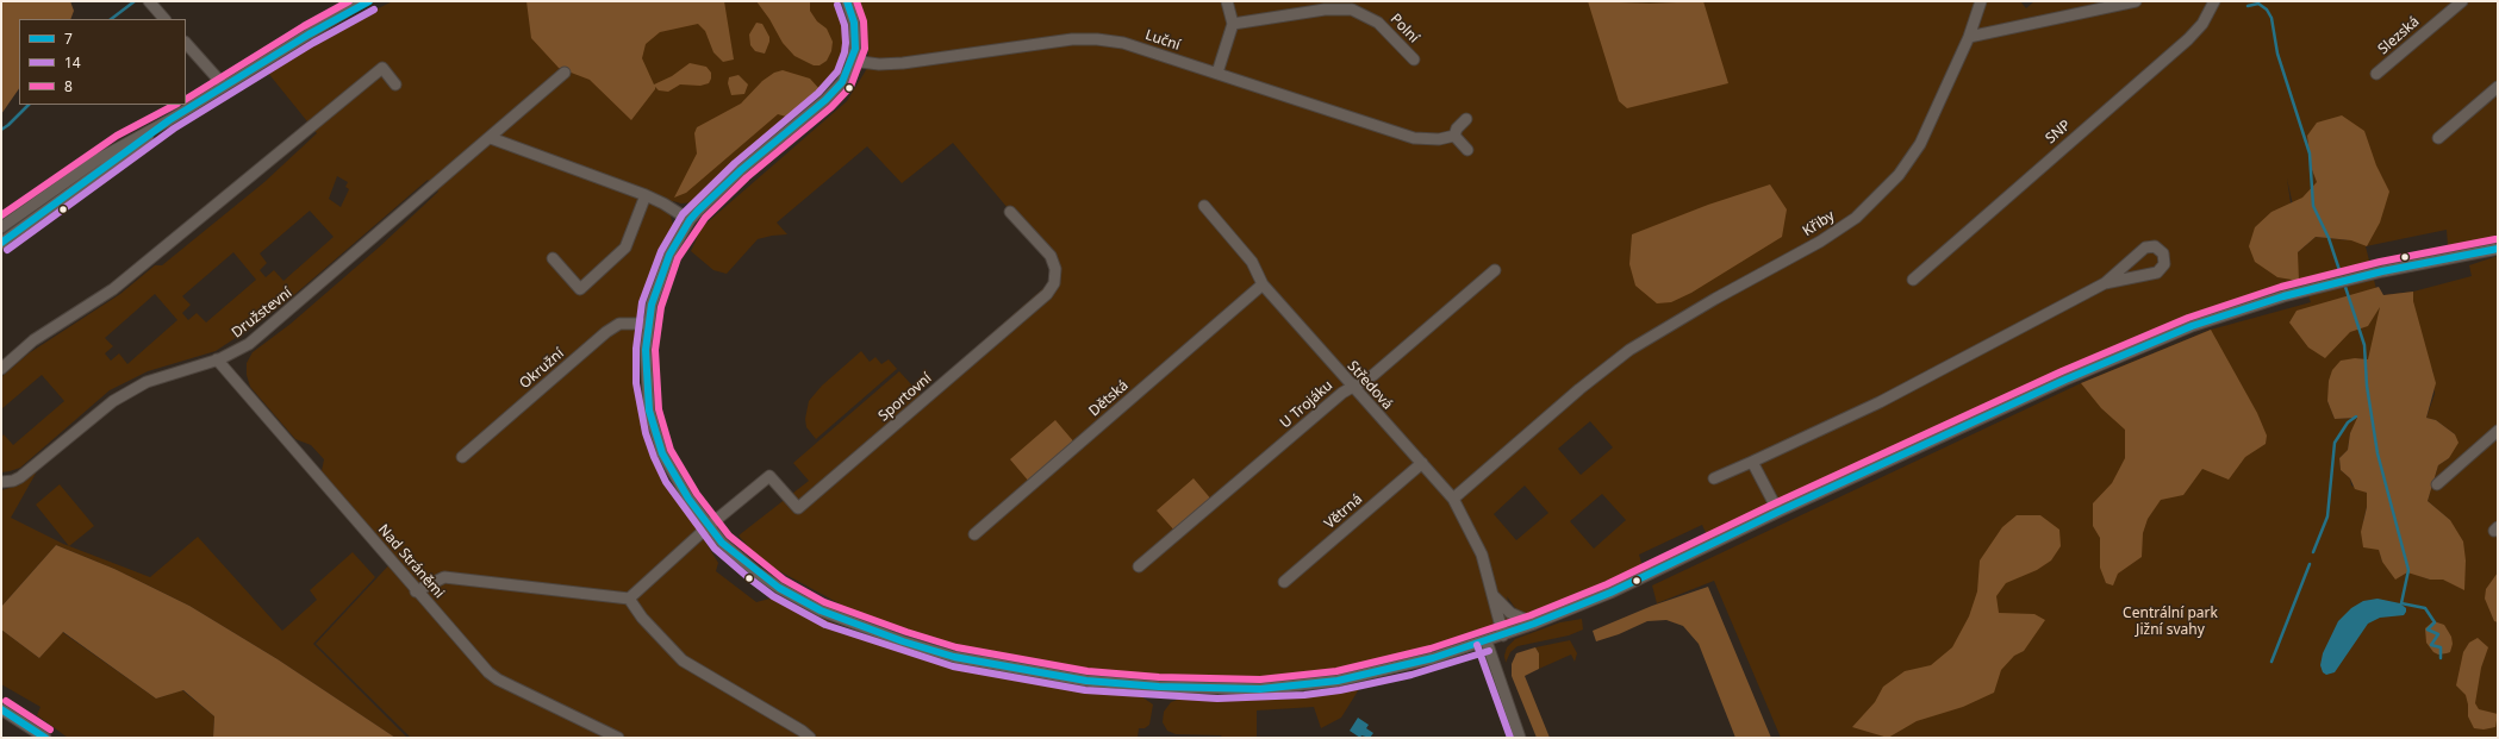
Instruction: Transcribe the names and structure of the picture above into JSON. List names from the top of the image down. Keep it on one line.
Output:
{"streets":{"street":["Polní","Slezská","Luční","SNP","Křiby","Družstevní","Okružní","Středová","Sportovní","Dětská","U Trojáku","Větrná","Nad Stráněmi"]},"crossings":[["Křiby","Středová"],["Družstevní","Nad Stráněmi"],["Středová","Dětská"],["Středová","U Trojáku"],["Středová","Větrná"]],"parks":["Centrální park Jižní svahy"],"lines":["transit line 7","transit line 8","transit line 14"],"legend":["7","14","8"]}
